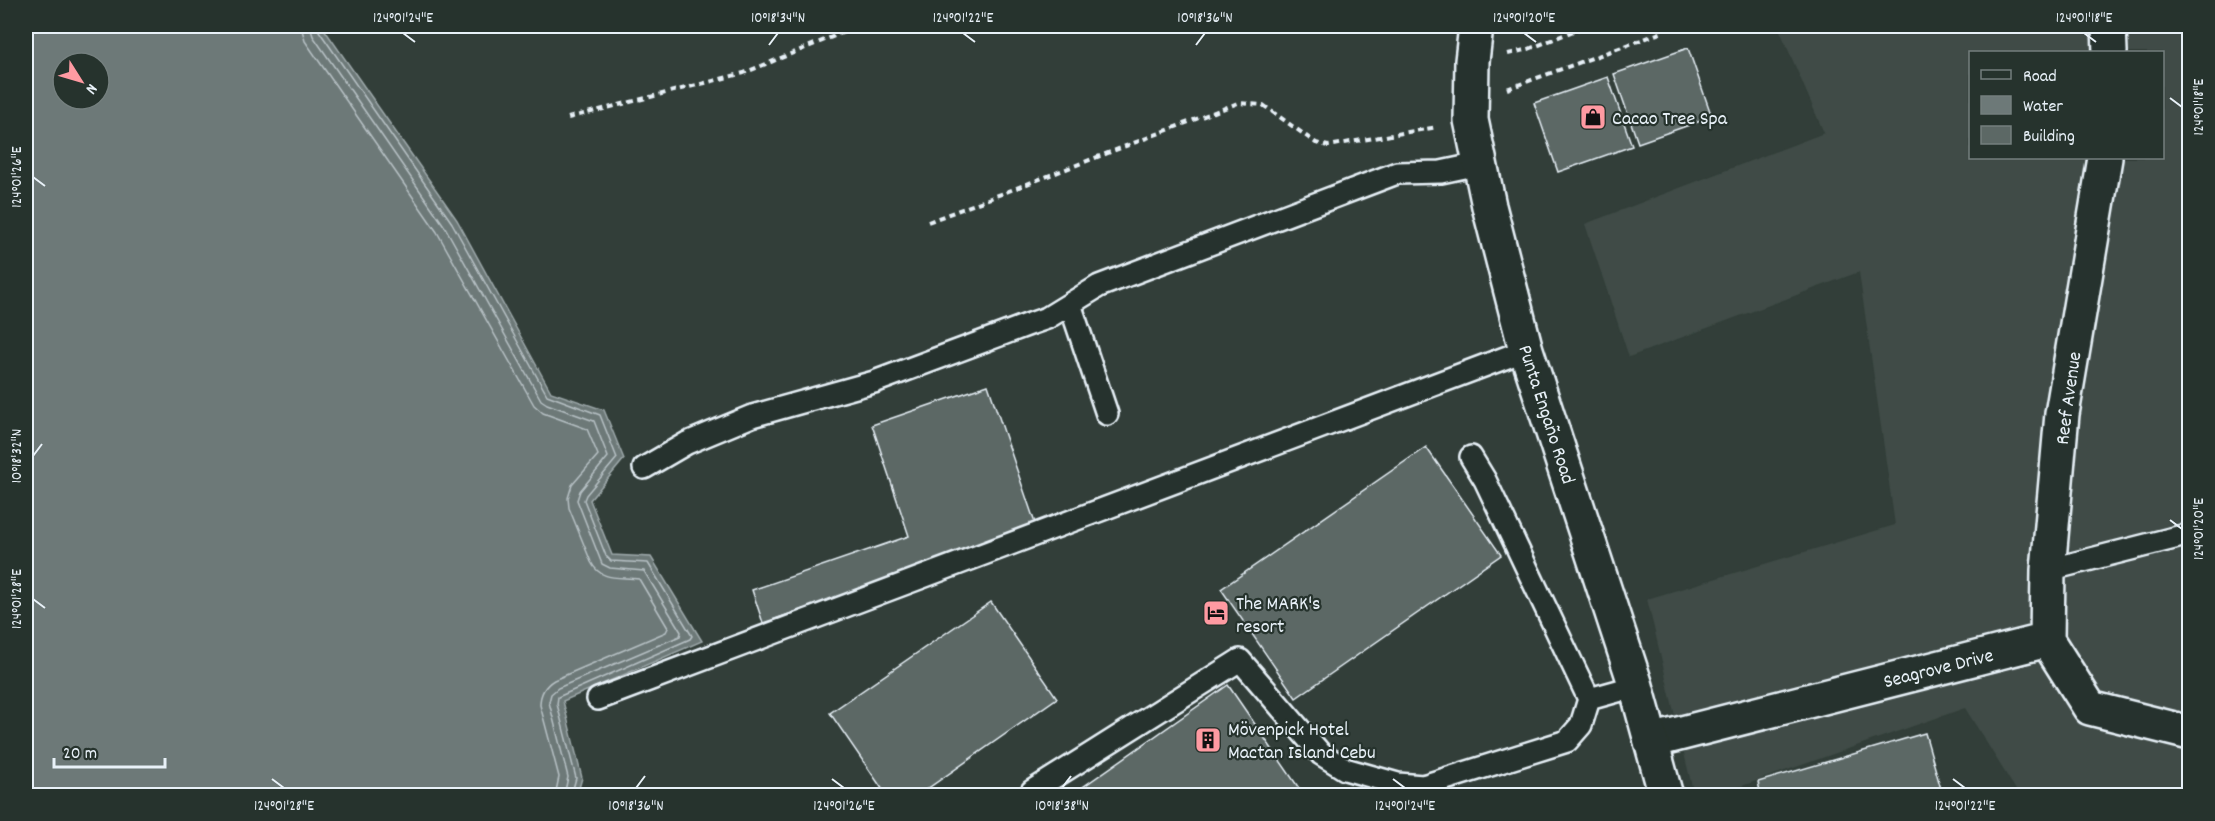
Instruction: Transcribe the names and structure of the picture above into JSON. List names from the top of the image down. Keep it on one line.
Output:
{"streets":{"street":["Reef Avenue","Punta Engaño Road","Seagrove Drive"]},"crossings":[["Reef Avenue","Seagrove Drive"],["Punta Engaño Road","Seagrove Drive"]],"places":{"shop":["Cacao Tree Spa"],"hotel":["The MARK's resort"],"building":["Mövenpick Hotel Mactan Island Cebu"]},"legend":["Road","Water","Building"],"scale_bar":"20 m","north":"bottom right","coordinates":["124°01'24\"E","10°18'34\"N","124°01'22\"E","10°18'36\"N","124°01'20\"E","124°01'18\"E","124°01'26\"E","10°18'32\"N","124°01'28\"E","10°18'38\"N"]}
